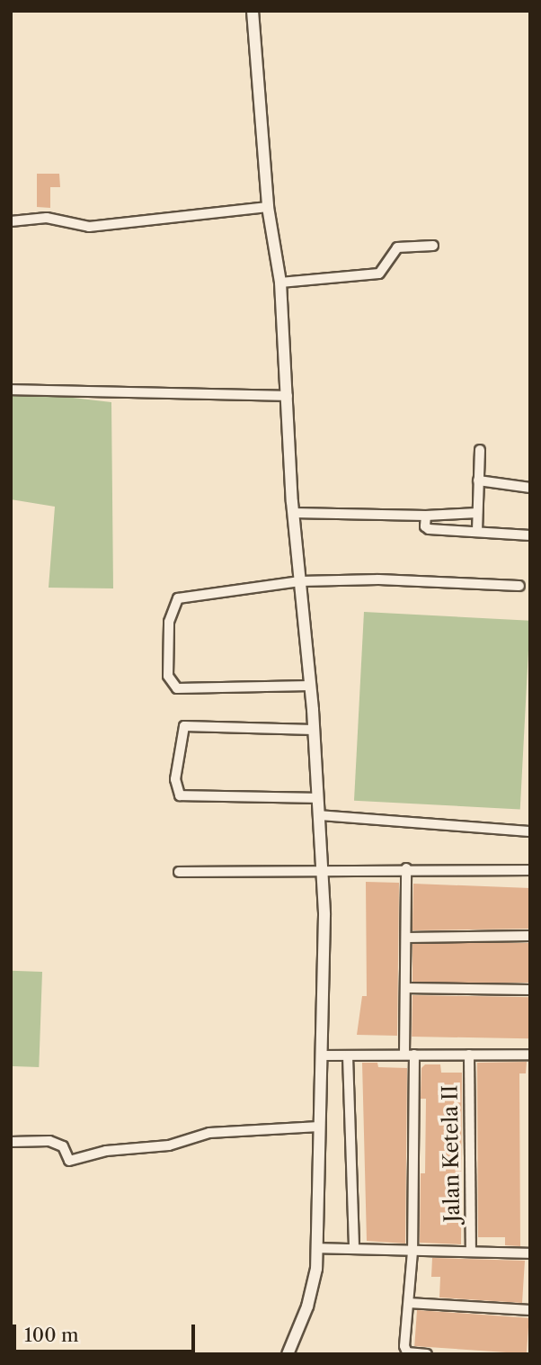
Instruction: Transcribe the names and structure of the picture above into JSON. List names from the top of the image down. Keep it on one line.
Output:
{"streets":{"street":["Jalan Ketela II"]},"scale_bar":"100 m"}
